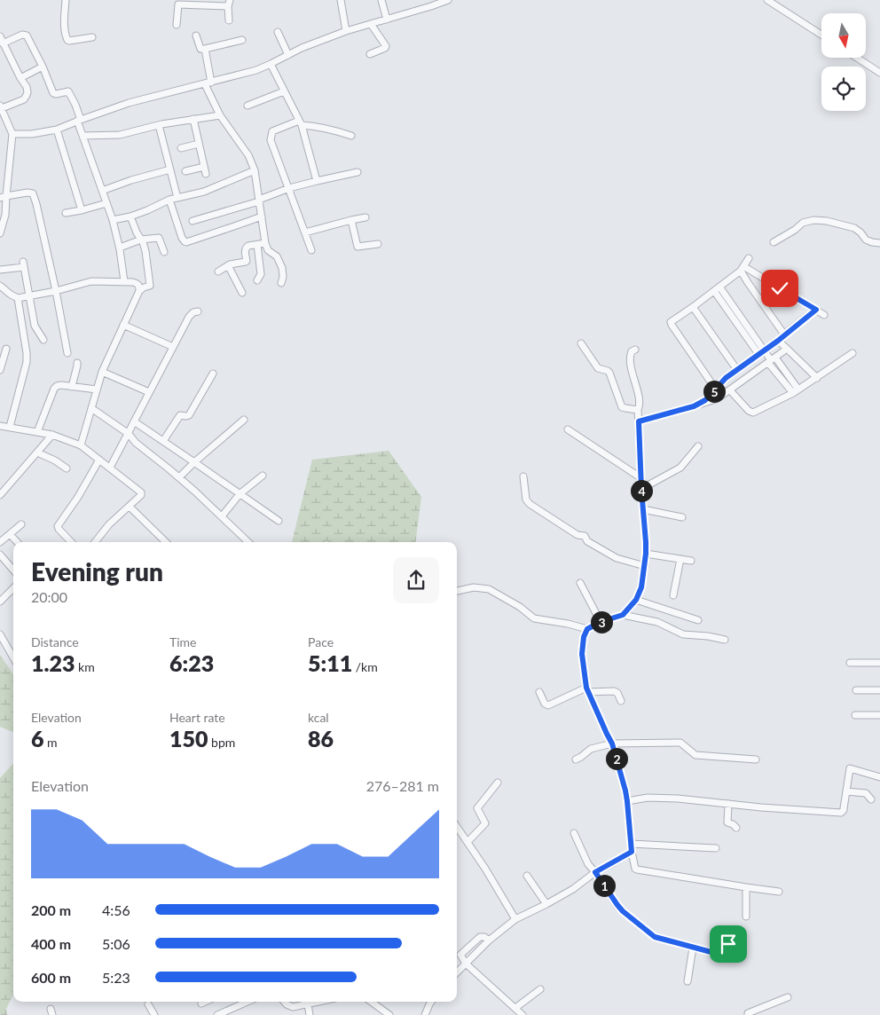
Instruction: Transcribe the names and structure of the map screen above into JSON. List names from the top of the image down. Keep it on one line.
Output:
{"north":"bottom","page":{"pins":["5","4","3","2","1"],"heading":["Evening run","20:00"],"stats":[["Distance","1.23 km"],["Time","6:23"],["Pace","5:11 /km"],["Elevation","6 m"],["Heart rate","150 bpm"],["kcal","86"]],"chart":["Elevation","276–281 m"],"list":[{"name":"200 m","note":"4:56"},{"name":"400 m","note":"5:06"},{"name":"600 m","note":"5:23"}]}}
